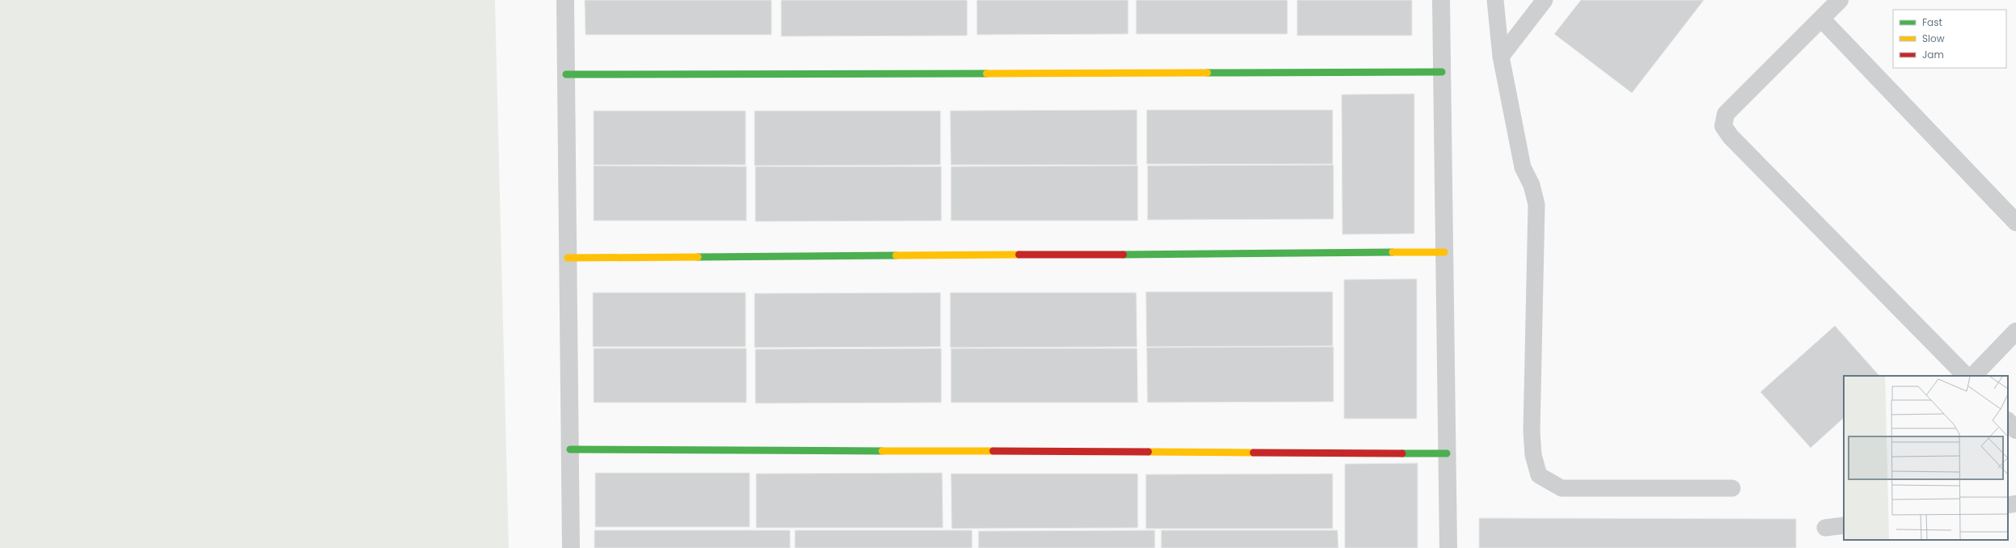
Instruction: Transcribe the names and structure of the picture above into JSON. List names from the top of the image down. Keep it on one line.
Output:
{"legend":["Fast","Slow","Jam"]}
